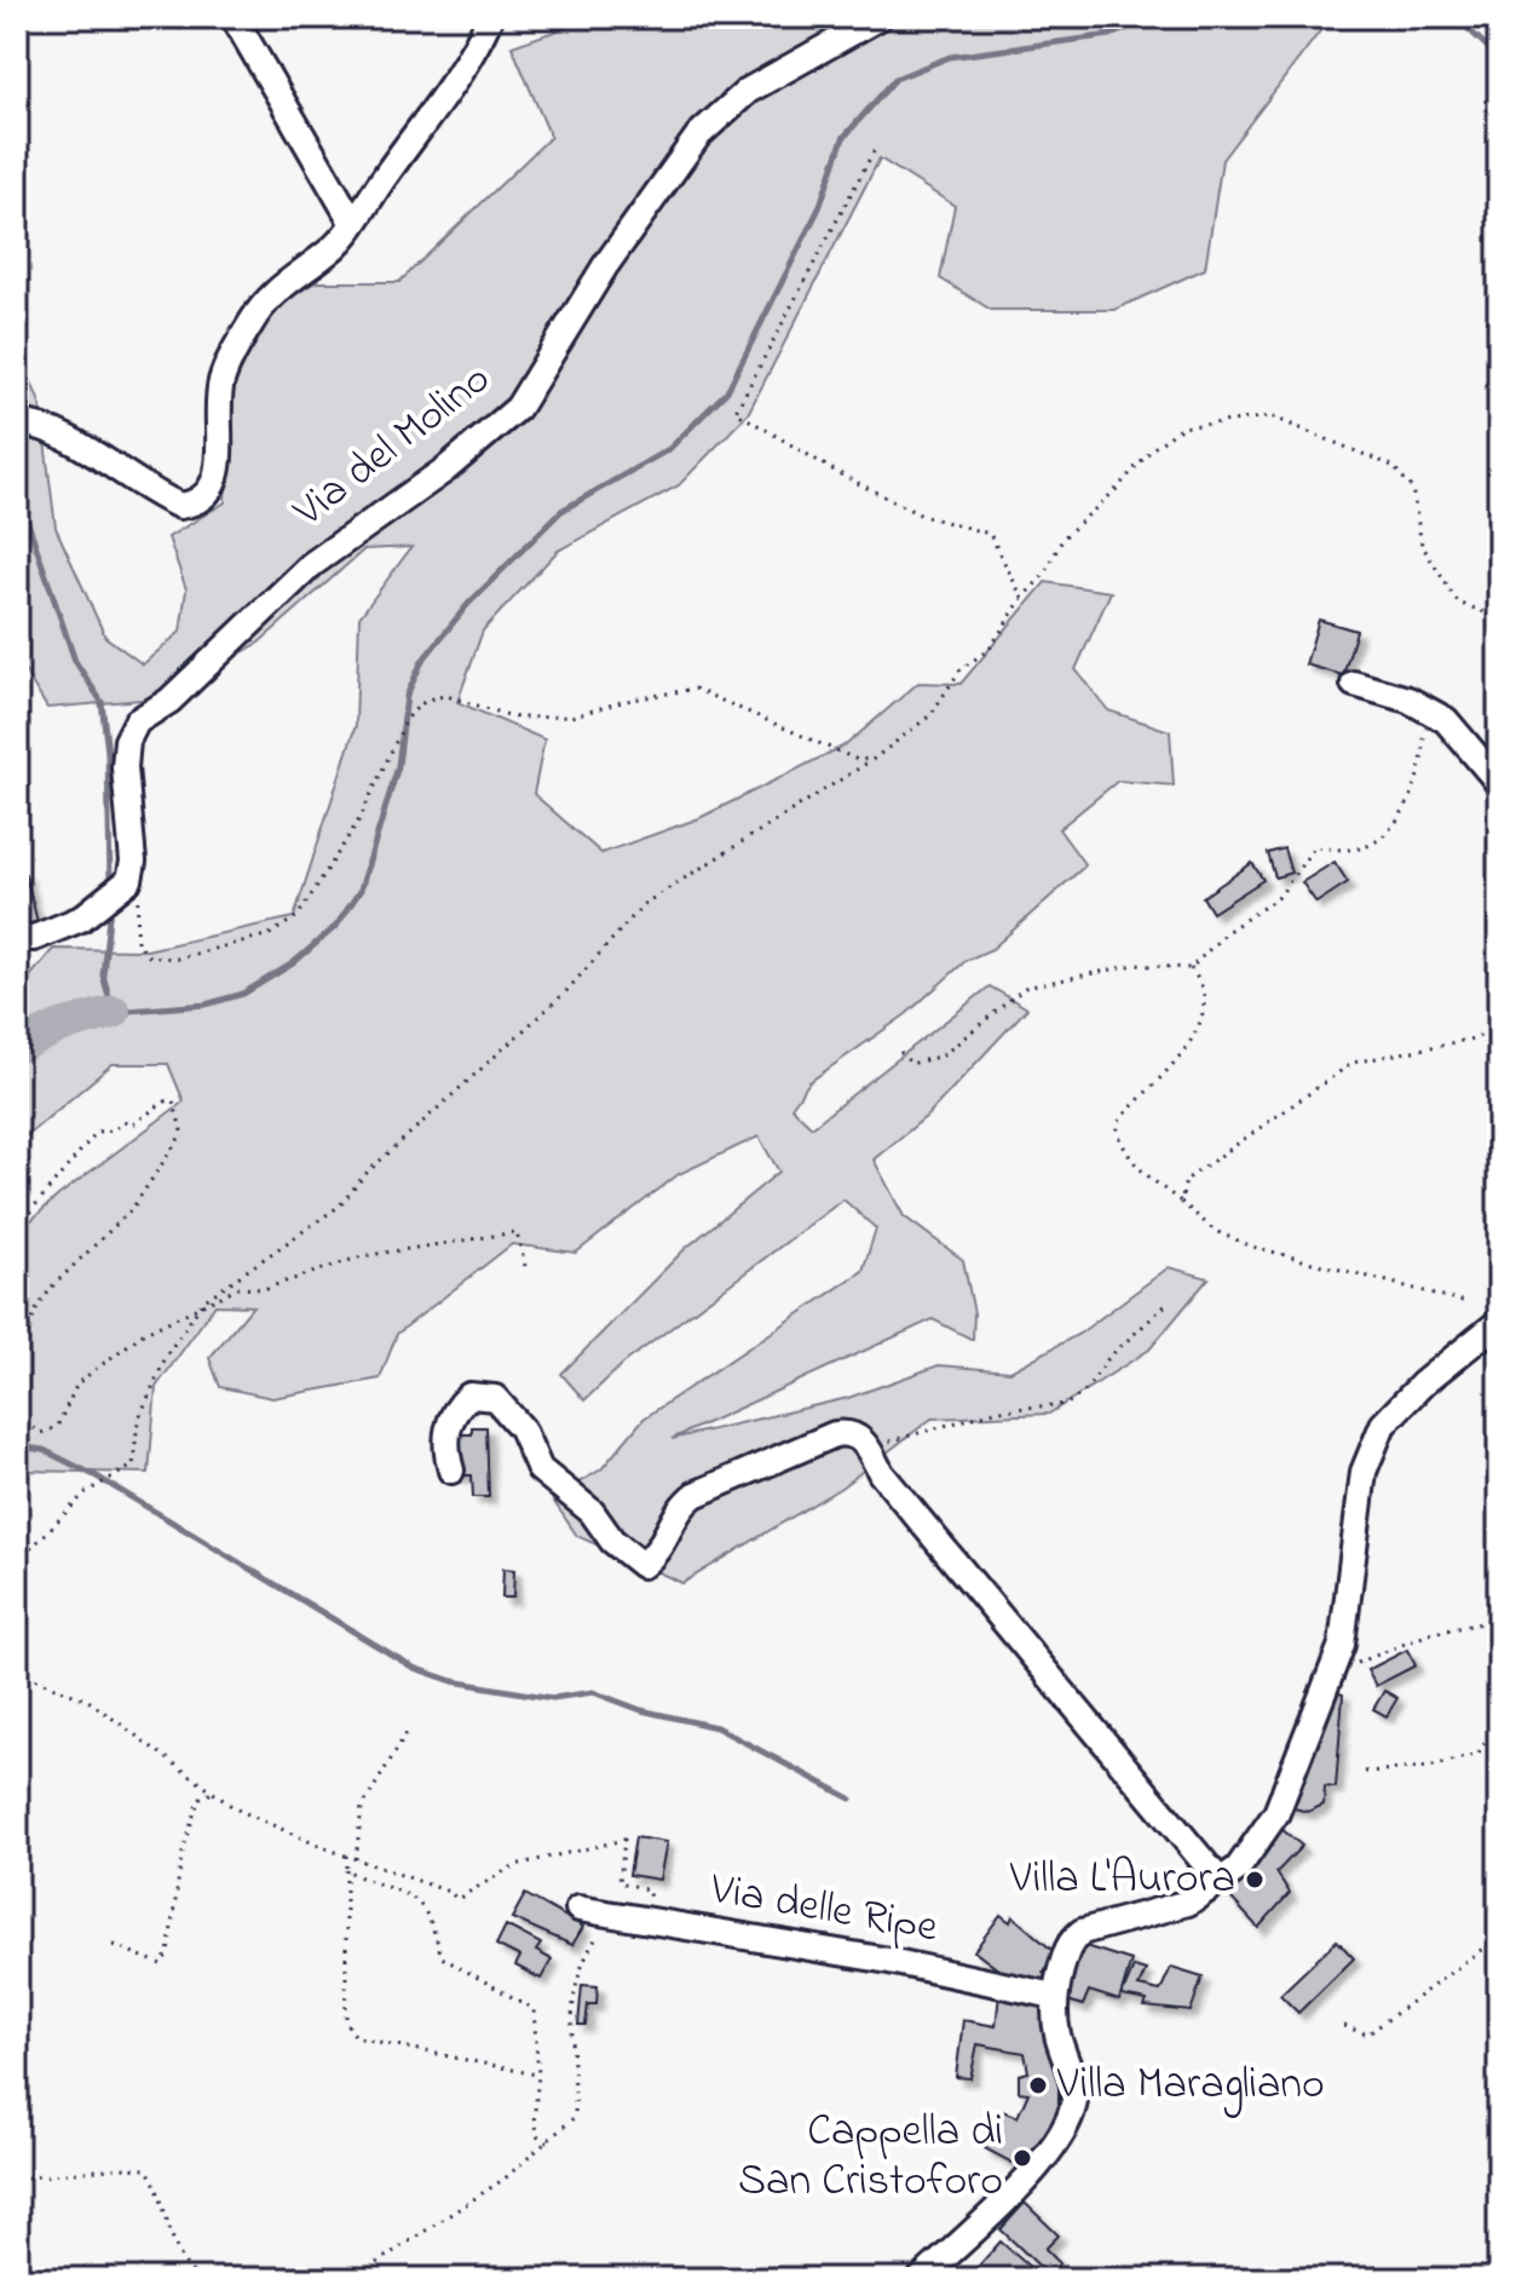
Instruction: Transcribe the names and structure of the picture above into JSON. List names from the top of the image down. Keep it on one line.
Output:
{"streets":{"street":["Via del Molino","Via delle Ripe"]},"places":["Villa L'Aurora","Villa Maragliano","Cappella di San Cristoforo"]}
